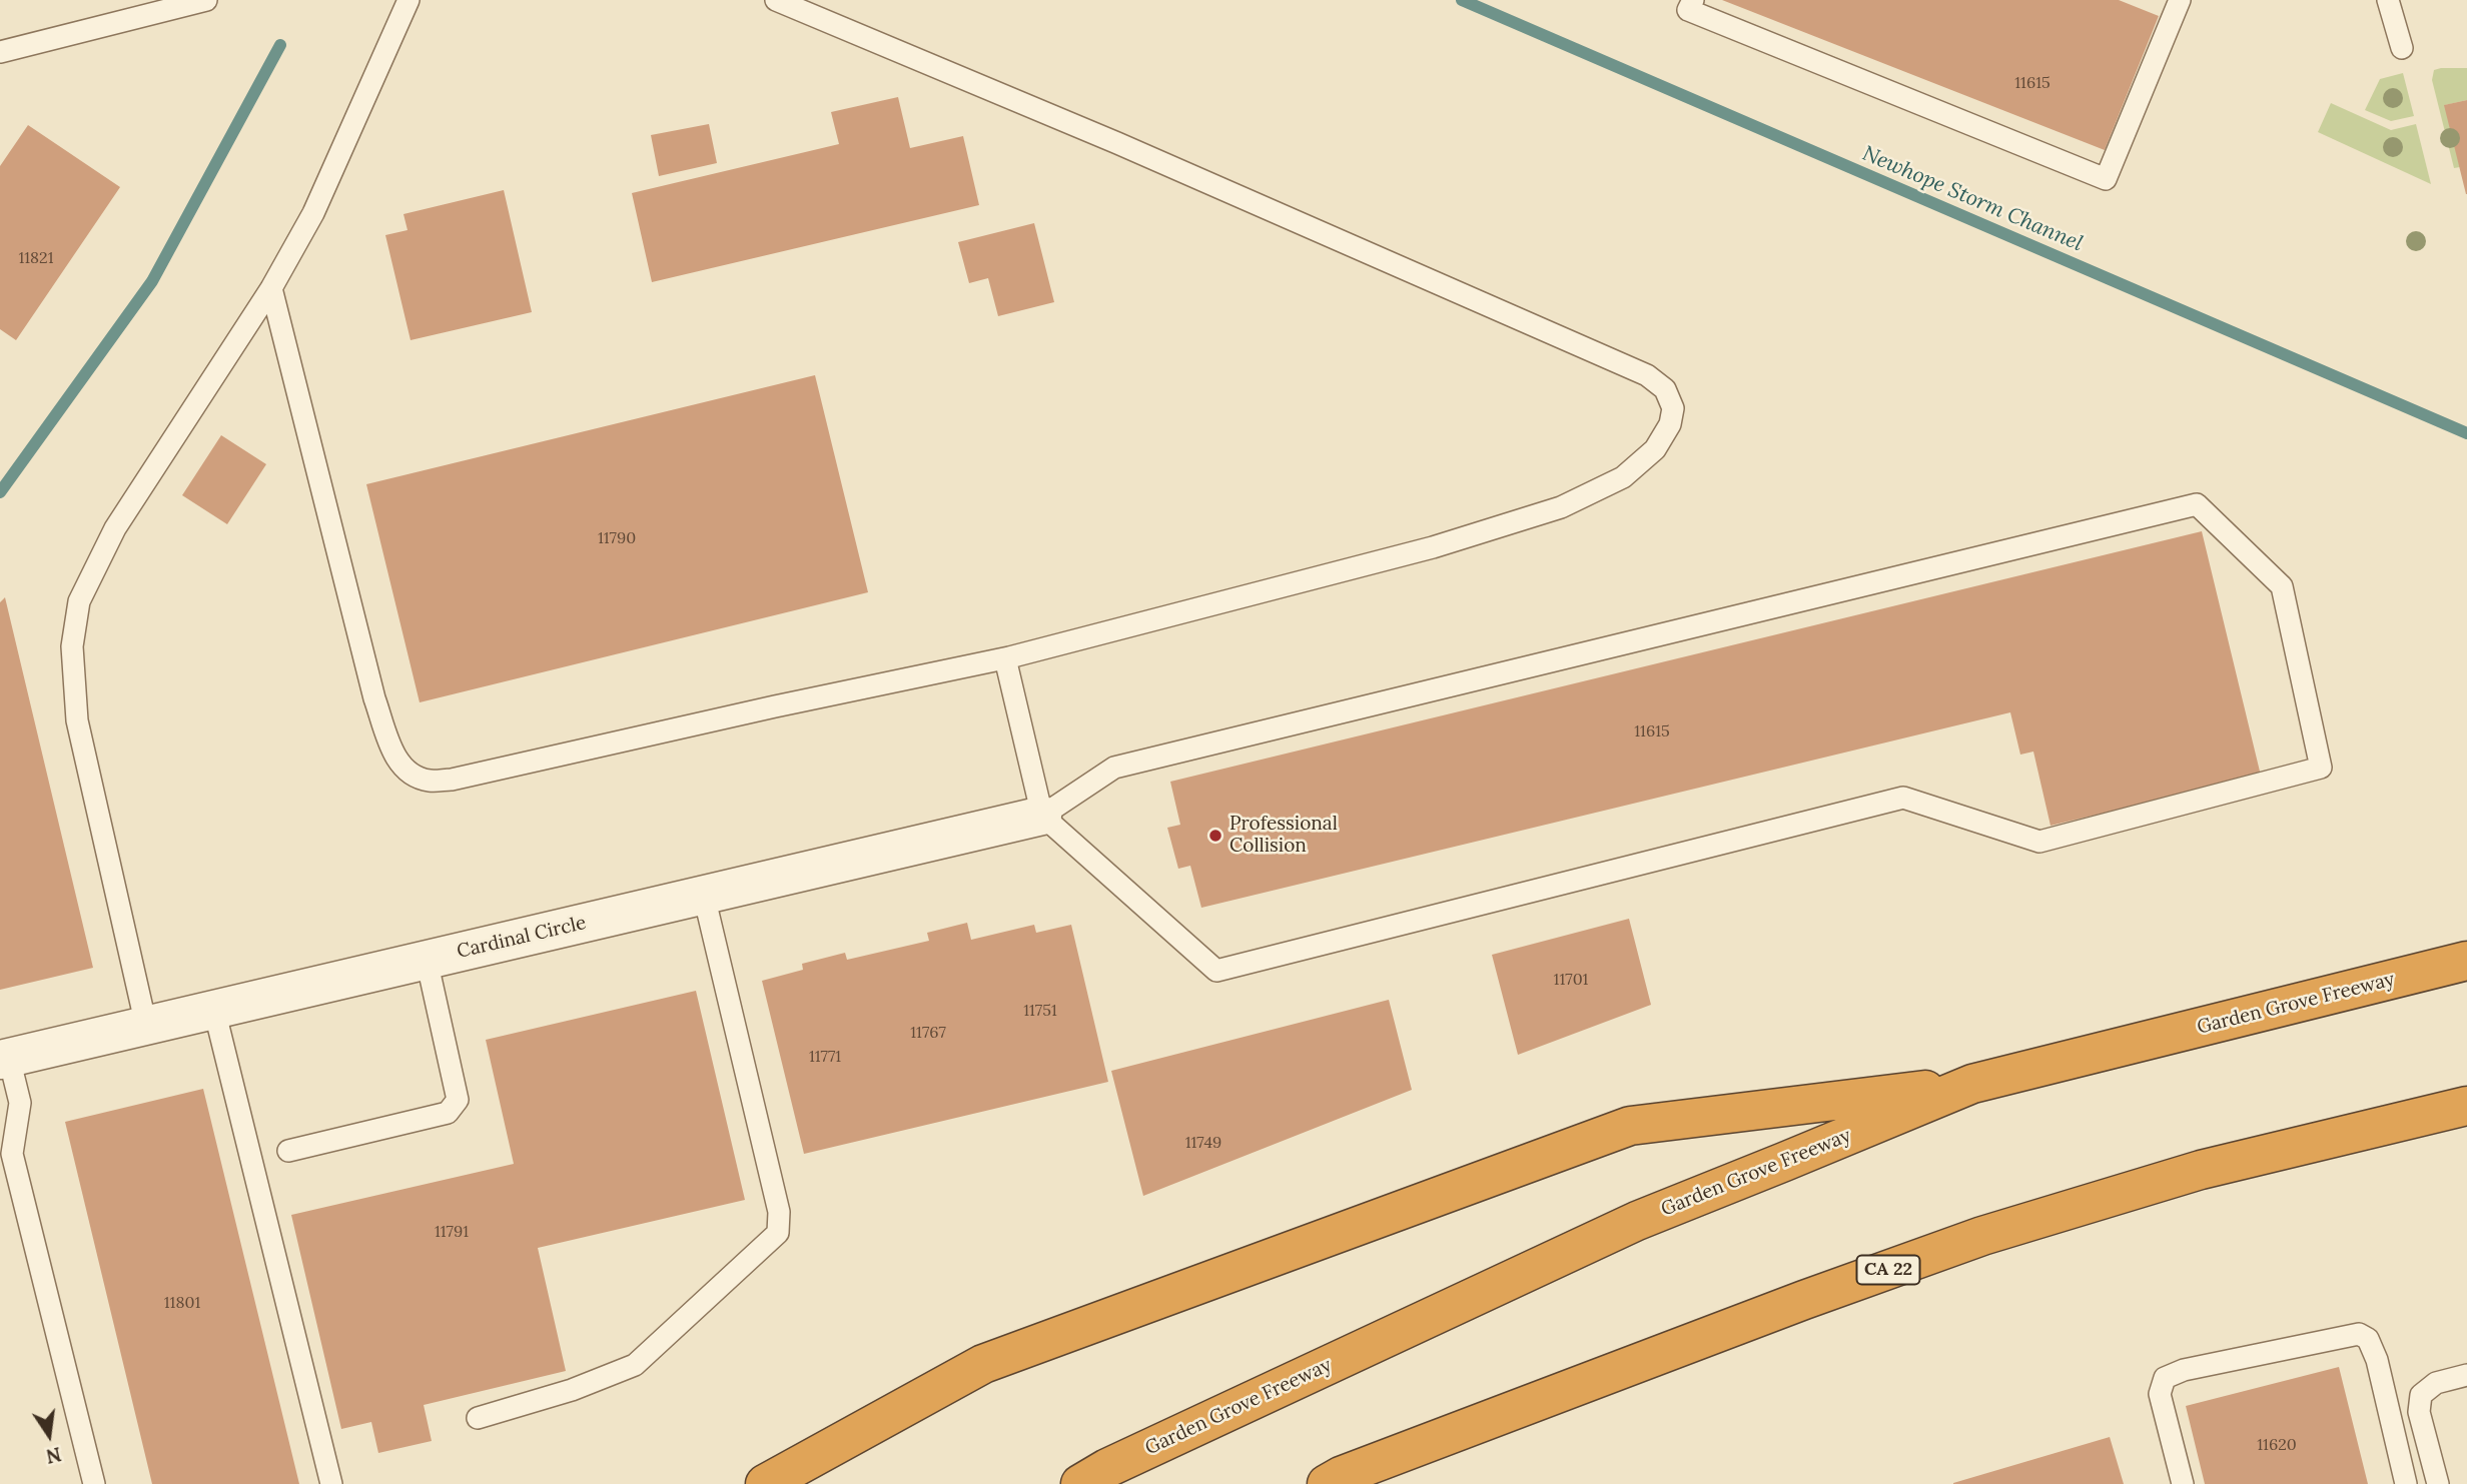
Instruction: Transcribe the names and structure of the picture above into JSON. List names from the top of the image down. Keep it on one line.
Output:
{"streets":{"highway":["Garden Grove Freeway","CA 22"],"street":["Cardinal Circle"]},"water":["Newhope Storm Channel"],"places":["Professional Collision"],"house_numbers":["11615","11821","11790","11615","11701","11751","11767","11771","11749","11791","11801","11620"],"north":"bottom"}
